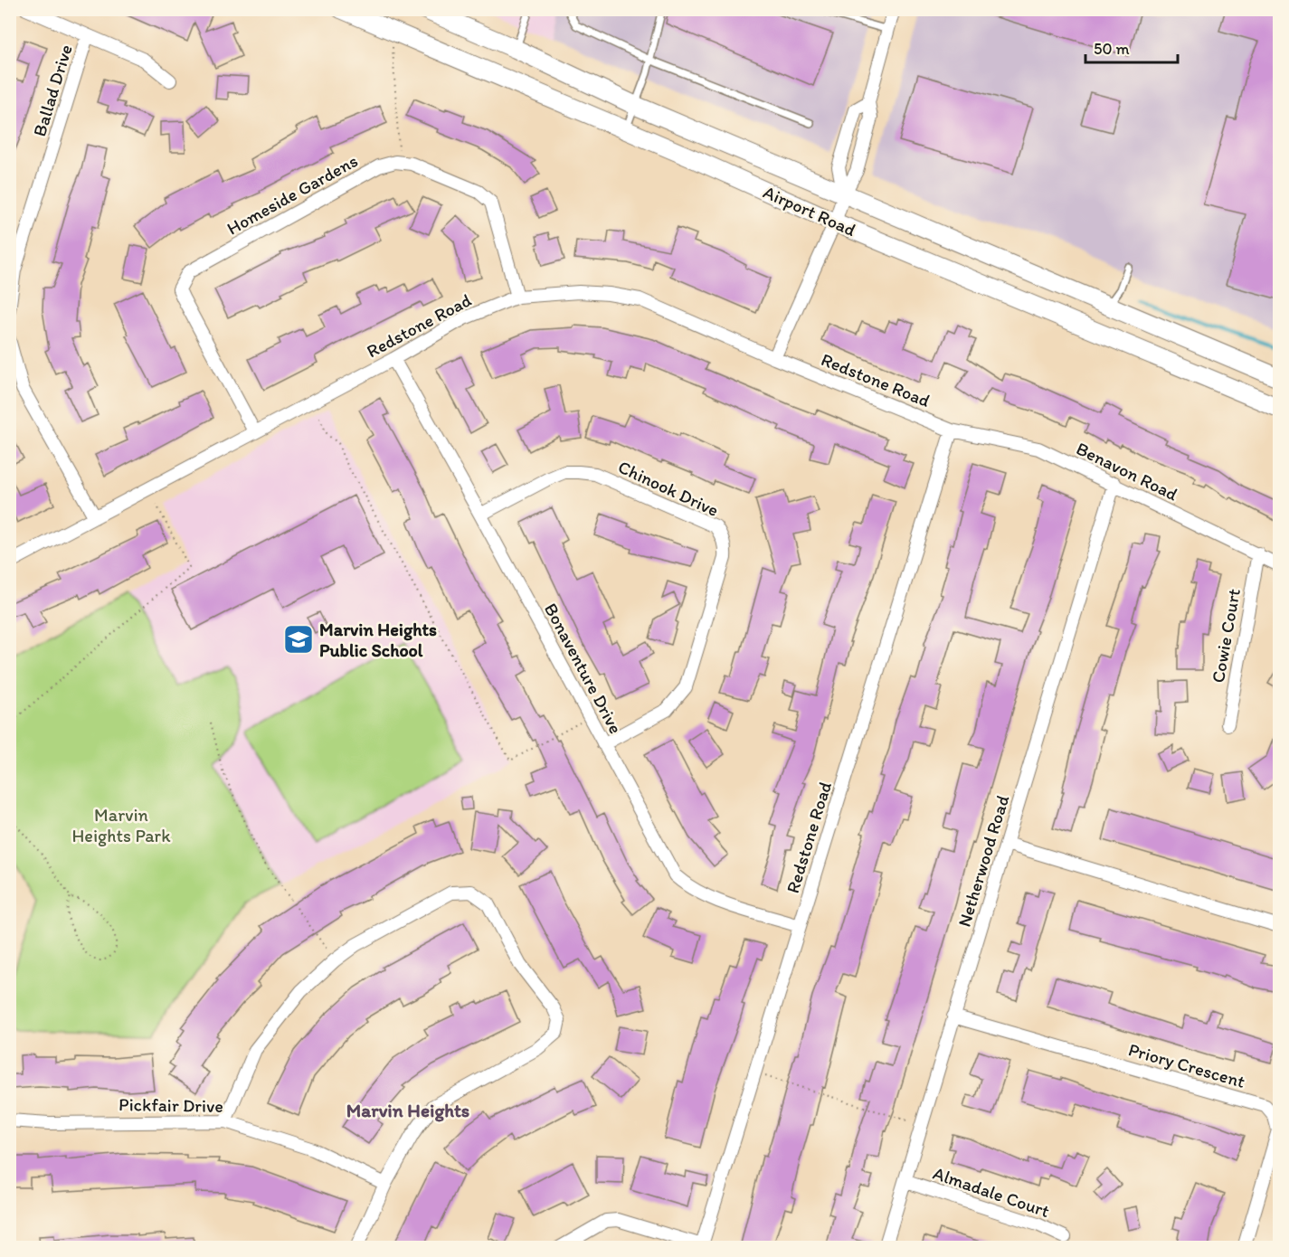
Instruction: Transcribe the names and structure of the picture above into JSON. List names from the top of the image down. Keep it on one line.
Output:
{"streets":{"main road":["Airport Road"],"street":["Ballad Drive","Homeside Gardens","Redstone Road","Benavon Road","Chinook Drive","Cowie Court","Bonaventure Drive","Netherwood Road","Priory Crescent","Pickfair Drive","Almadale Court"]},"crossings":[["Homeside Gardens","Redstone Road"],["Redstone Road","Benavon Road"],["Redstone Road","Bonaventure Drive"],["Benavon Road","Cowie Court"],["Benavon Road","Netherwood Road"],["Chinook Drive","Bonaventure Drive"],["Netherwood Road","Priory Crescent"],["Netherwood Road","Almadale Court"]],"districts":["Marvin Heights"],"parks":["Marvin Heights Park"],"places":{"school or university":["Marvin Heights Public School"]},"scale_bar":"50 m"}
